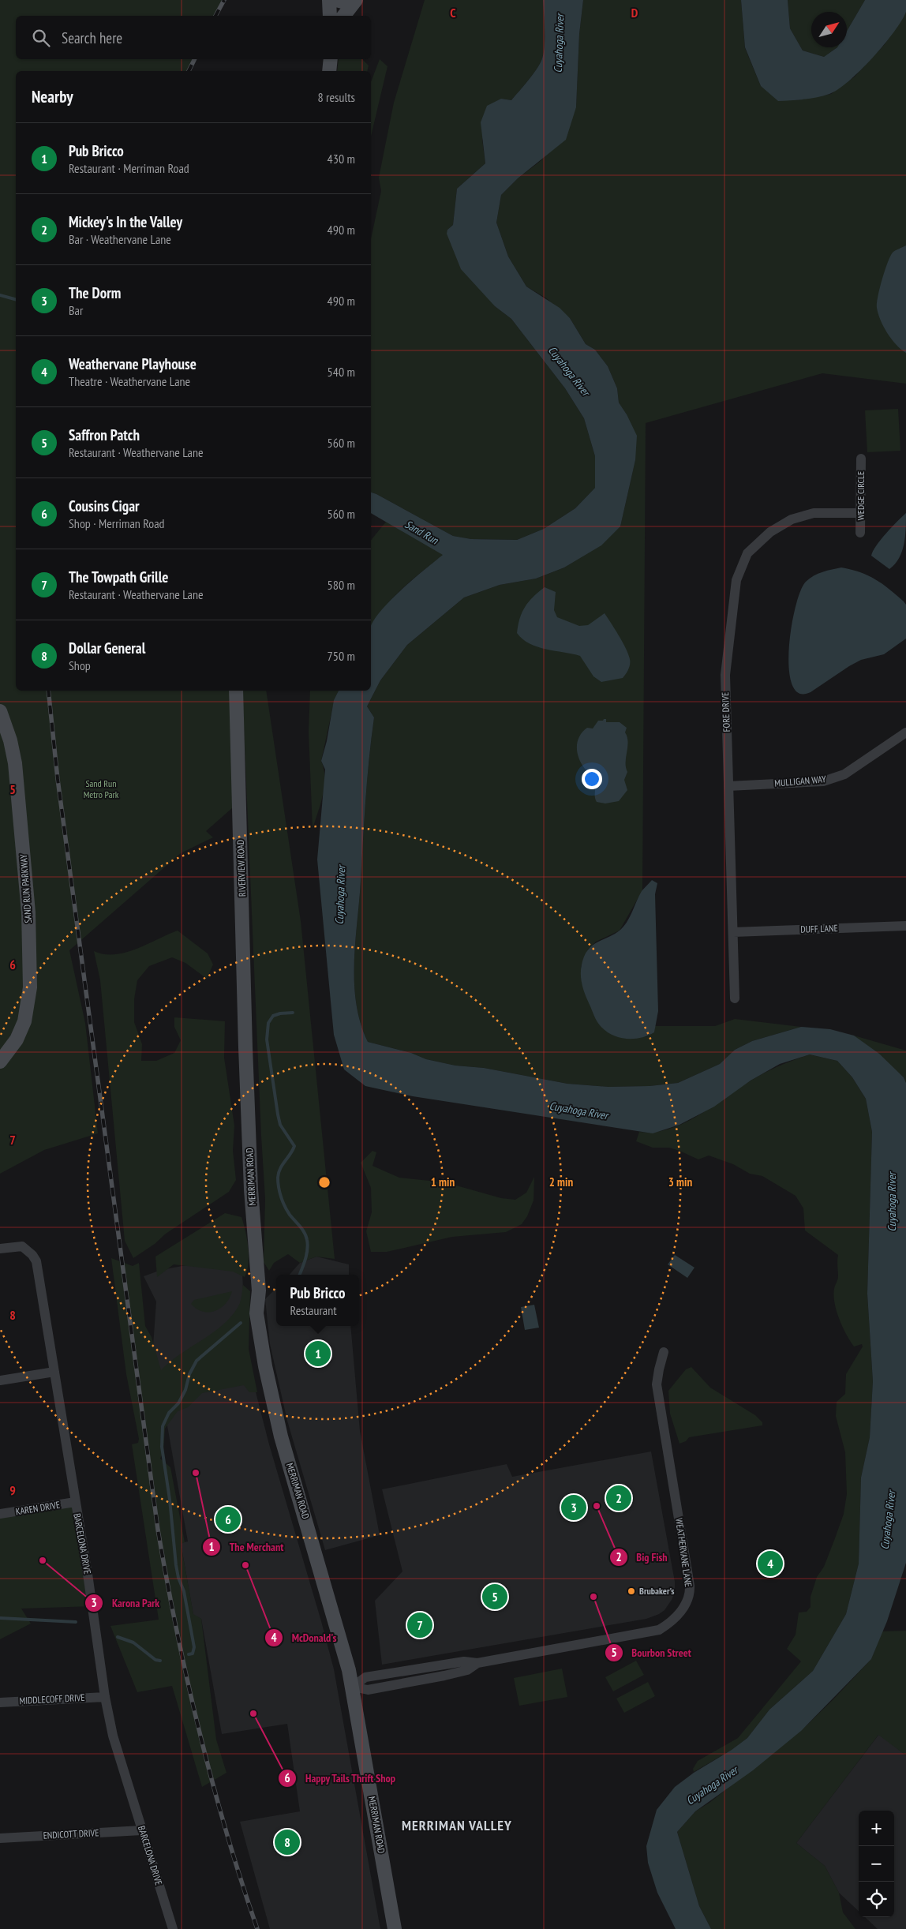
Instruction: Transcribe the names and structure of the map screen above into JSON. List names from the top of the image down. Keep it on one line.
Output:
{"streets":{"main road":["RIVERVIEW ROAD","SAND RUN PARKWAY","MERRIMAN ROAD"],"street":["WEDGE CIRCLE","FORE DRIVE","MULLIGAN WAY","DUFF LANE","KAREN DRIVE","BARCELONA DRIVE","WEATHERVANE LANE","MIDDLECOFF DRIVE","ENDICOTT DRIVE"]},"crossings":[["WEDGE CIRCLE","FORE DRIVE"],["FORE DRIVE","MULLIGAN WAY"],["FORE DRIVE","DUFF LANE"],["RIVERVIEW ROAD","MERRIMAN ROAD"],["MERRIMAN ROAD","WEATHERVANE LANE"],["KAREN DRIVE","BARCELONA DRIVE"],["BARCELONA DRIVE","MIDDLECOFF DRIVE"],["BARCELONA DRIVE","ENDICOTT DRIVE"]],"districts":["MERRIMAN VALLEY"],"water":["Cuyahoga River","Sand Run"],"parks":["Sand Run Metro Park"],"places":["The Merchant","Big Fish","Karona Park","McDonald's","Brubaker's","Bourbon Street","Happy Tails Thrift Shop"],"north":"top right","page":{"search":"Search here","heading":["Nearby","8 results"],"list":[{"mark":"1","name":"Pub Bricco","note":"Restaurant · Merriman Road","value":"430 m"},{"mark":"2","name":"Mickey's In the Valley","note":"Bar · Weathervane Lane","value":"490 m"},{"mark":"3","name":"The Dorm","note":"Bar","value":"490 m"},{"mark":"4","name":"Weathervane Playhouse","note":"Theatre · Weathervane Lane","value":"540 m"},{"mark":"5","name":"Saffron Patch","note":"Restaurant · Weathervane Lane","value":"560 m"},{"mark":"6","name":"Cousins Cigar","note":"Shop · Merriman Road","value":"560 m"},{"mark":"7","name":"The Towpath Grille","note":"Restaurant · Weathervane Lane","value":"580 m"},{"mark":"8","name":"Dollar General","note":"Shop","value":"750 m"}],"popup":["Pub Bricco","Restaurant"],"pins":["1","2","3","6","4","5","7","8"],"map_buttons":["+","−"]},"grid":{"columns":["C","D"],"rows":["5","6","7","8","9"]},"rings":["1 min","2 min","3 min"]}
